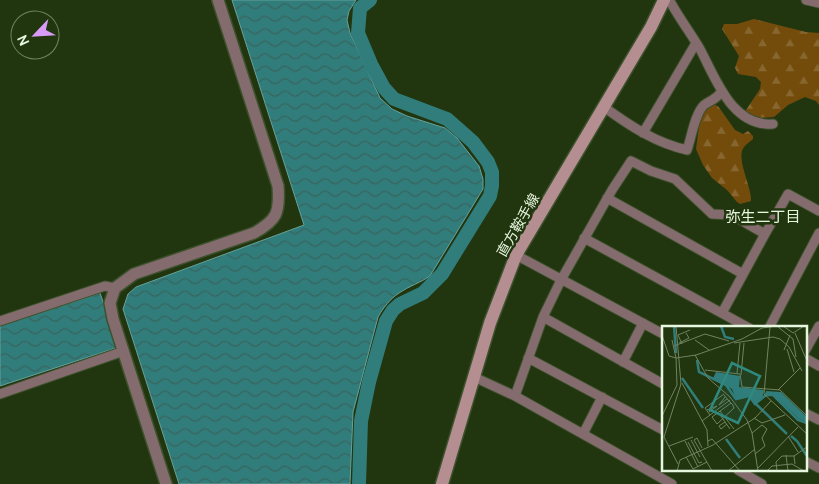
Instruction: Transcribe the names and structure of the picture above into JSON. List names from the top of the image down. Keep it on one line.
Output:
{"streets":{"main road":["直方鞍手線"]},"districts":["弥生二丁目"],"north":"bottom left"}
